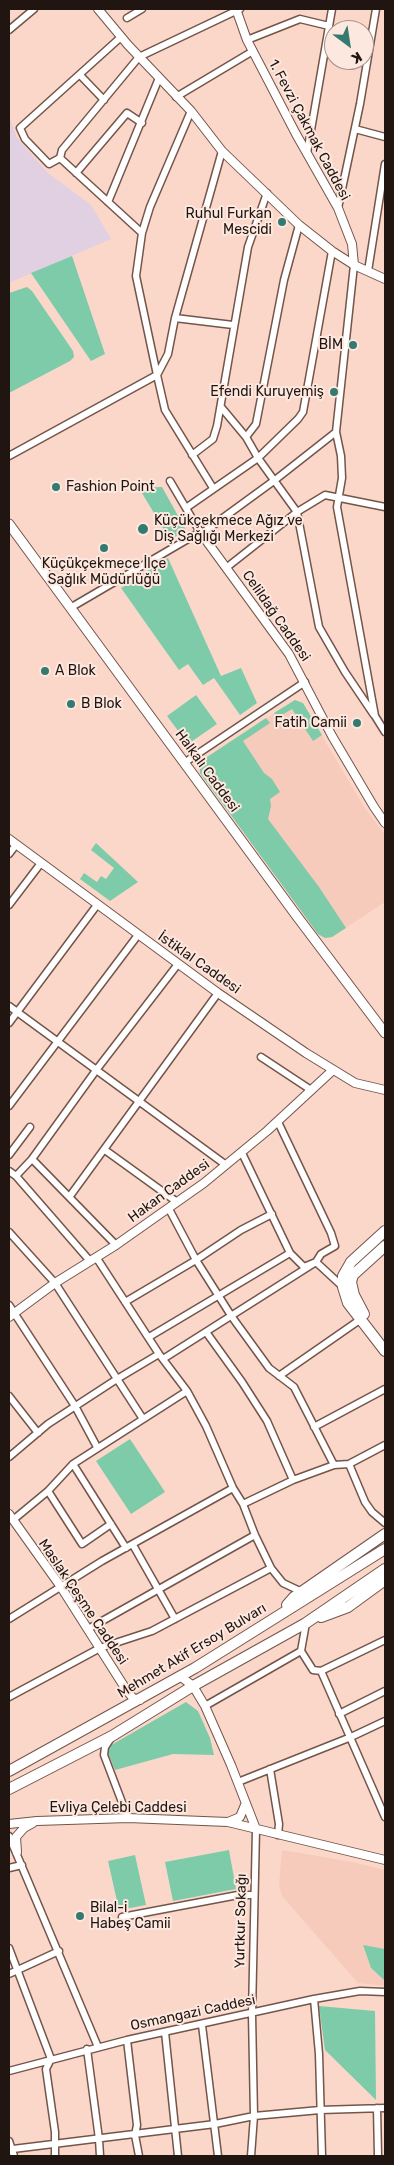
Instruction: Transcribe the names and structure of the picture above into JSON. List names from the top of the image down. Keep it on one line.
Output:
{"streets":{"main road":["Halkalı Caddesi","Mehmet Akif Ersoy Bulvarı"],"street":["1. Fevzi Çakmak Caddesi","Celildağ Caddesi","İstiklal Caddesi","Hakan Caddesi","Maslak Çeşme Caddesi","Evliya Çelebi Caddesi","Yurtkur Sokağı","Osmangazi Caddesi"]},"crossings":[["İstiklal Caddesi","Hakan Caddesi"],["Maslak Çeşme Caddesi","Mehmet Akif Ersoy Bulvarı"],["Evliya Çelebi Caddesi","Yurtkur Sokağı"],["Yurtkur Sokağı","Osmangazi Caddesi"]],"places":["Ruhul Furkan Mescidi","BİM","Efendi Kuruyemiş","Fashion Point","Küçükçekmece Ağız ve Diş Sağlığı Merkezi","Küçükçekmece İlçe Sağlık Müdürlüğü","A Blok","B Blok","Fatih Camii","Bilal-i Habeş Camii"],"north":"bottom right"}
